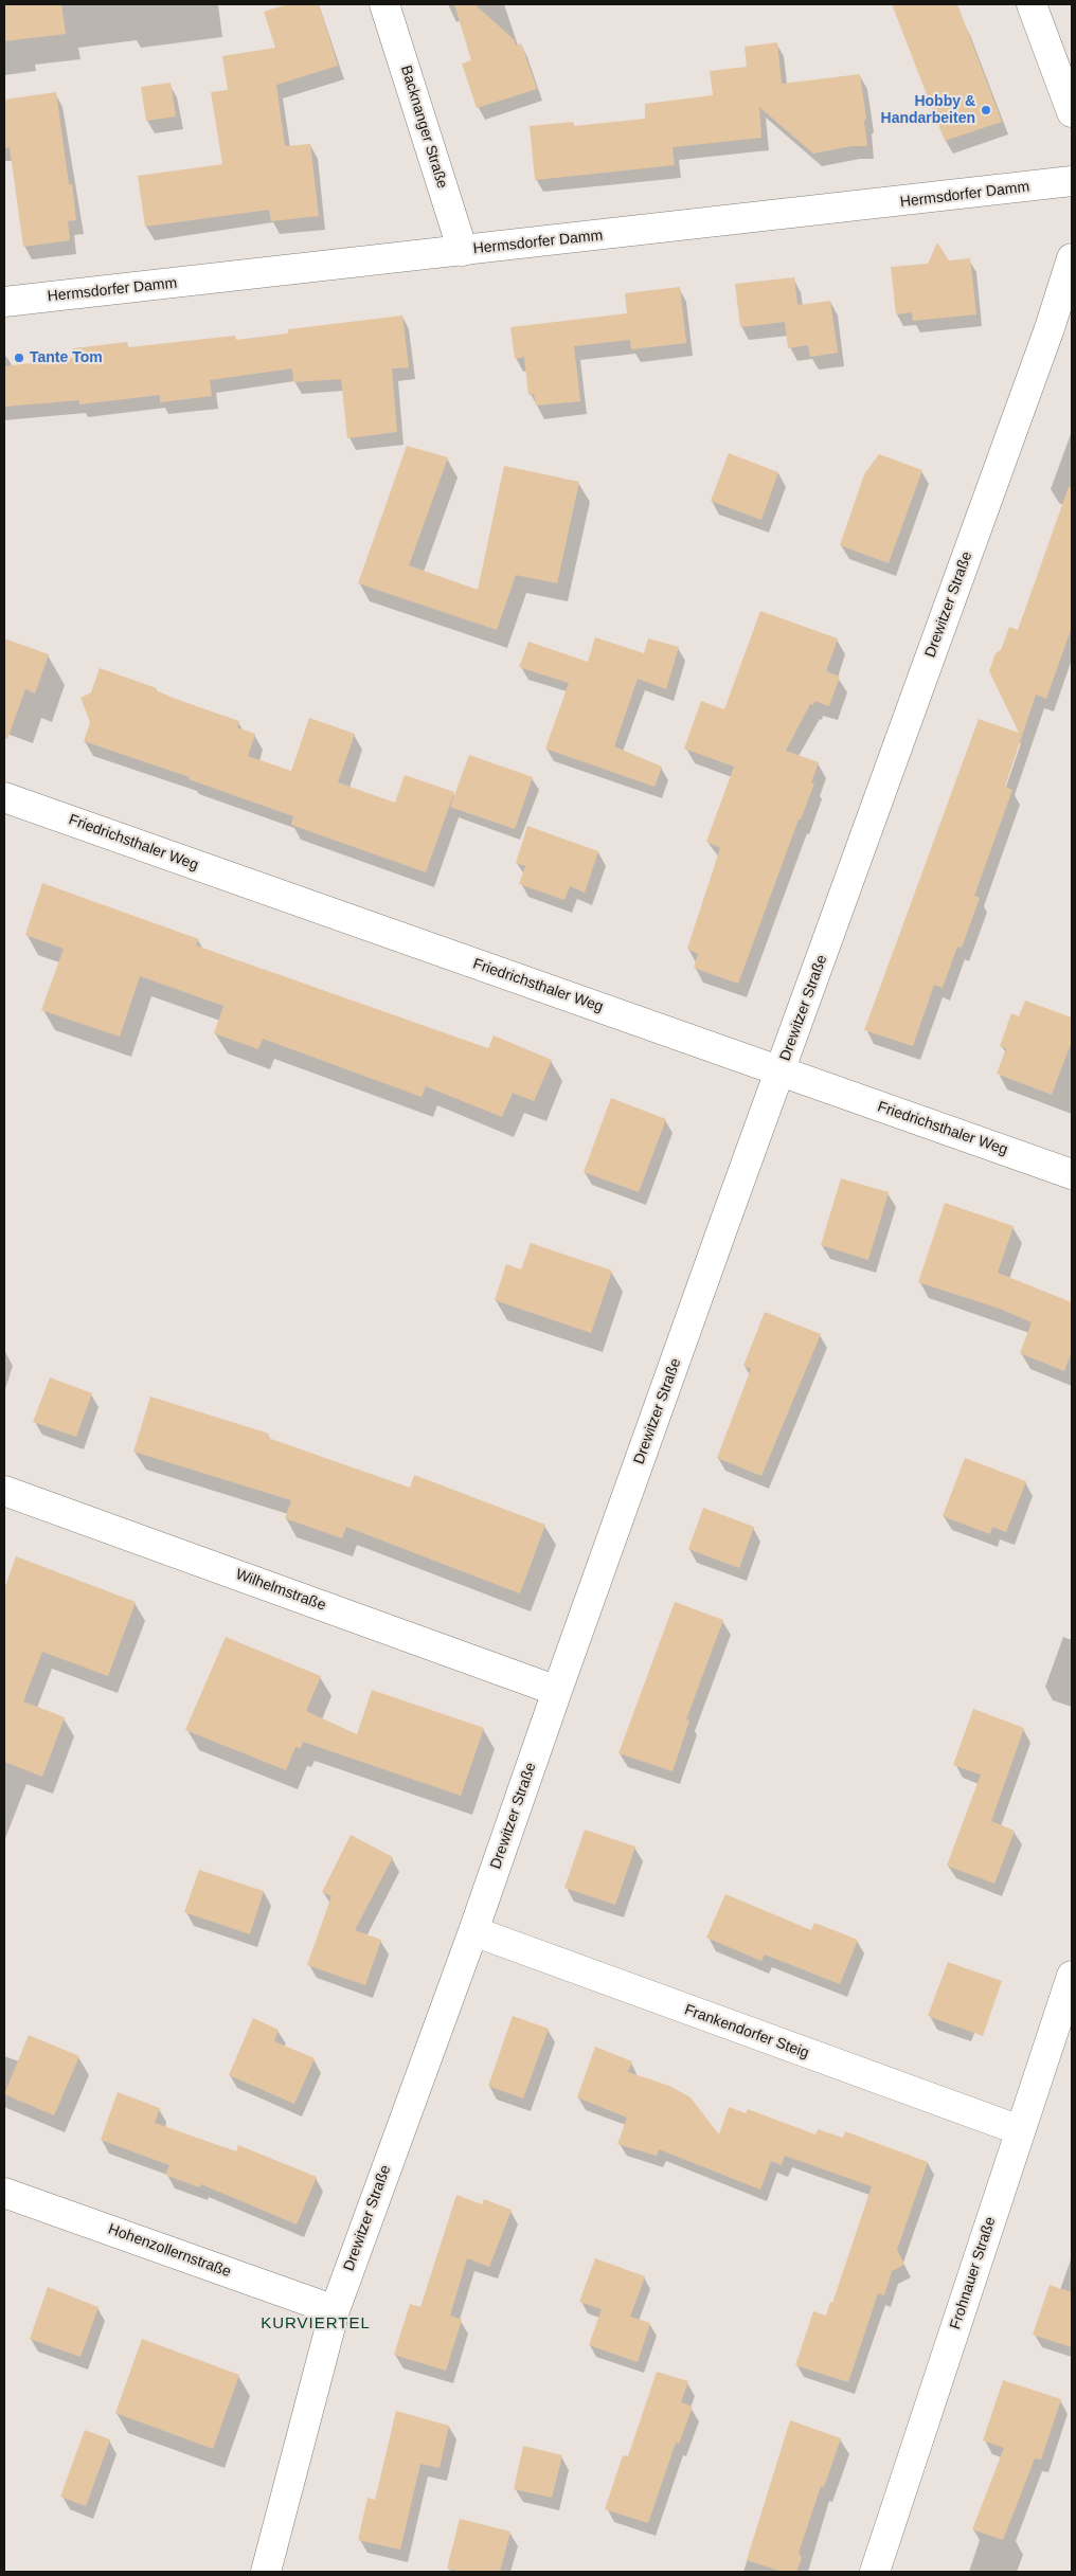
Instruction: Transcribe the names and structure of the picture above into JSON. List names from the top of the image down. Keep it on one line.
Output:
{"streets":{"street":["Backnanger Straße","Hermsdorfer Damm","Drewitzer Straße","Friedrichsthaler Weg","Wilhelmstraße","Frankendorfer Steig","Hohenzollernstraße","Frohnauer Straße"]},"crossings":[["Backnanger Straße","Hermsdorfer Damm"],["Drewitzer Straße","Friedrichsthaler Weg"],["Drewitzer Straße","Wilhelmstraße"],["Drewitzer Straße","Frankendorfer Steig"],["Drewitzer Straße","Hohenzollernstraße"],["Frankendorfer Steig","Frohnauer Straße"]],"districts":["KURVIERTEL"],"places":["Hobby & Handarbeiten","Tante Tom"]}
